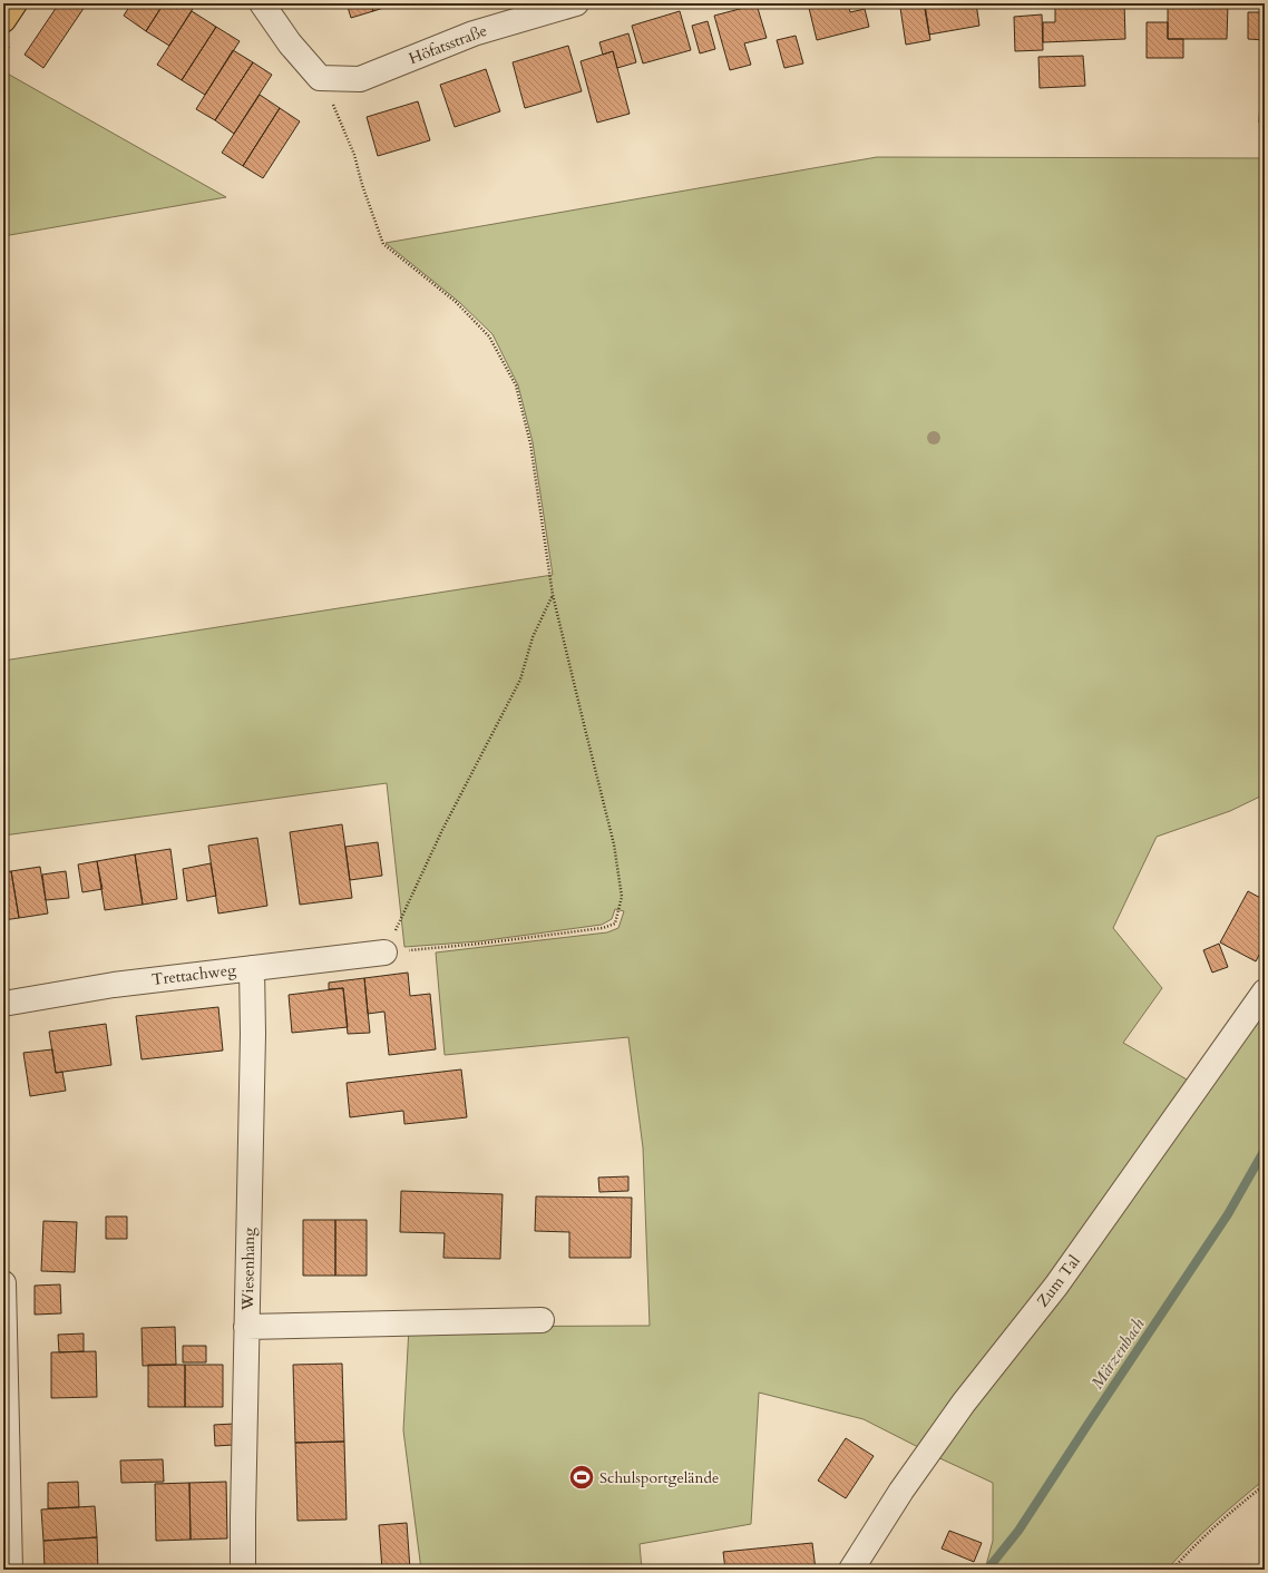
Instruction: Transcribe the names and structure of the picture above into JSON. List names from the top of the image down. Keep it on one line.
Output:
{"streets":{"street":["Höfatsstraße","Trettachweg","Wiesenhang","Zum Tal"]},"crossings":[["Trettachweg","Wiesenhang"]],"water":["Märzenbach"],"places":{"sports":["Schulsportgelände"]}}
